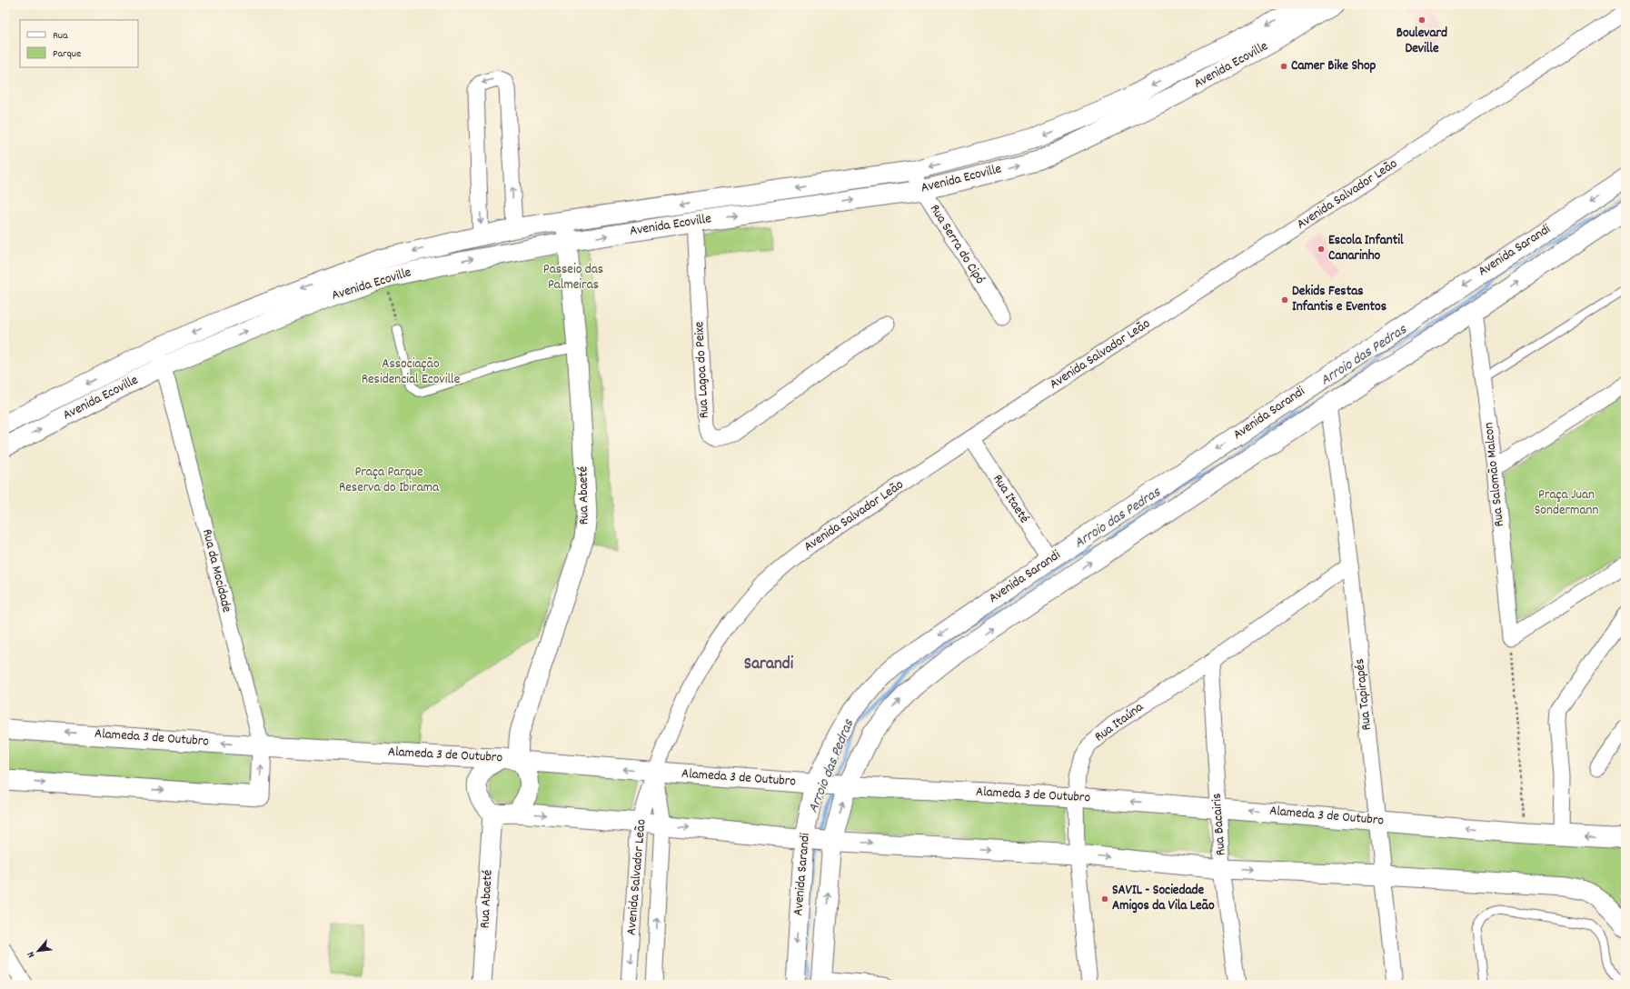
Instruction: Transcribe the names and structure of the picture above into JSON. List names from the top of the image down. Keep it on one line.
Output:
{"streets":{"street":["Avenida Ecoville","Avenida Salvador Leão","Rua Serra do Cipó","Avenida Sarandi","Rua Lagoa do Peixe","Rua Salomão Malcon","Rua Abaeté","Rua Itaeté","Rua da Mocidade","Rua Tapirapés","Rua Itaúna","Alameda 3 de Outubro","Rua Bacairis"]},"crossings":[["Avenida Ecoville","Rua Serra do Cipó"],["Avenida Ecoville","Rua Lagoa do Peixe"],["Avenida Ecoville","Rua Abaeté"],["Avenida Ecoville","Rua da Mocidade"],["Avenida Salvador Leão","Rua Itaeté"],["Avenida Salvador Leão","Alameda 3 de Outubro"],["Avenida Sarandi","Rua Salomão Malcon"],["Avenida Sarandi","Rua Itaeté"],["Avenida Sarandi","Rua Tapirapés"],["Avenida Sarandi","Alameda 3 de Outubro"],["Rua Abaeté","Alameda 3 de Outubro"],["Rua da Mocidade","Alameda 3 de Outubro"],["Rua Tapirapés","Rua Itaúna"],["Rua Tapirapés","Alameda 3 de Outubro"],["Rua Itaúna","Alameda 3 de Outubro"],["Rua Itaúna","Rua Bacairis"],["Alameda 3 de Outubro","Rua Bacairis"]],"one_way":["Rua da Mocidade"],"districts":["Sarandi"],"water":["Arroio das Pedras"],"parks":["Passeio das Palmeiras","Associação Residencial Ecoville","Praça Parque Reserva do Ibirama","Praça Juan Sondermann"],"places":["Boulevard Deville","Camer Bike Shop","Escola Infantil Canarinho","Dekids Festas Infantis e Eventos","SAVIL - Sociedade Amigos da Vila Leão"],"legend":["Rua","Parque"],"north":"bottom left"}
